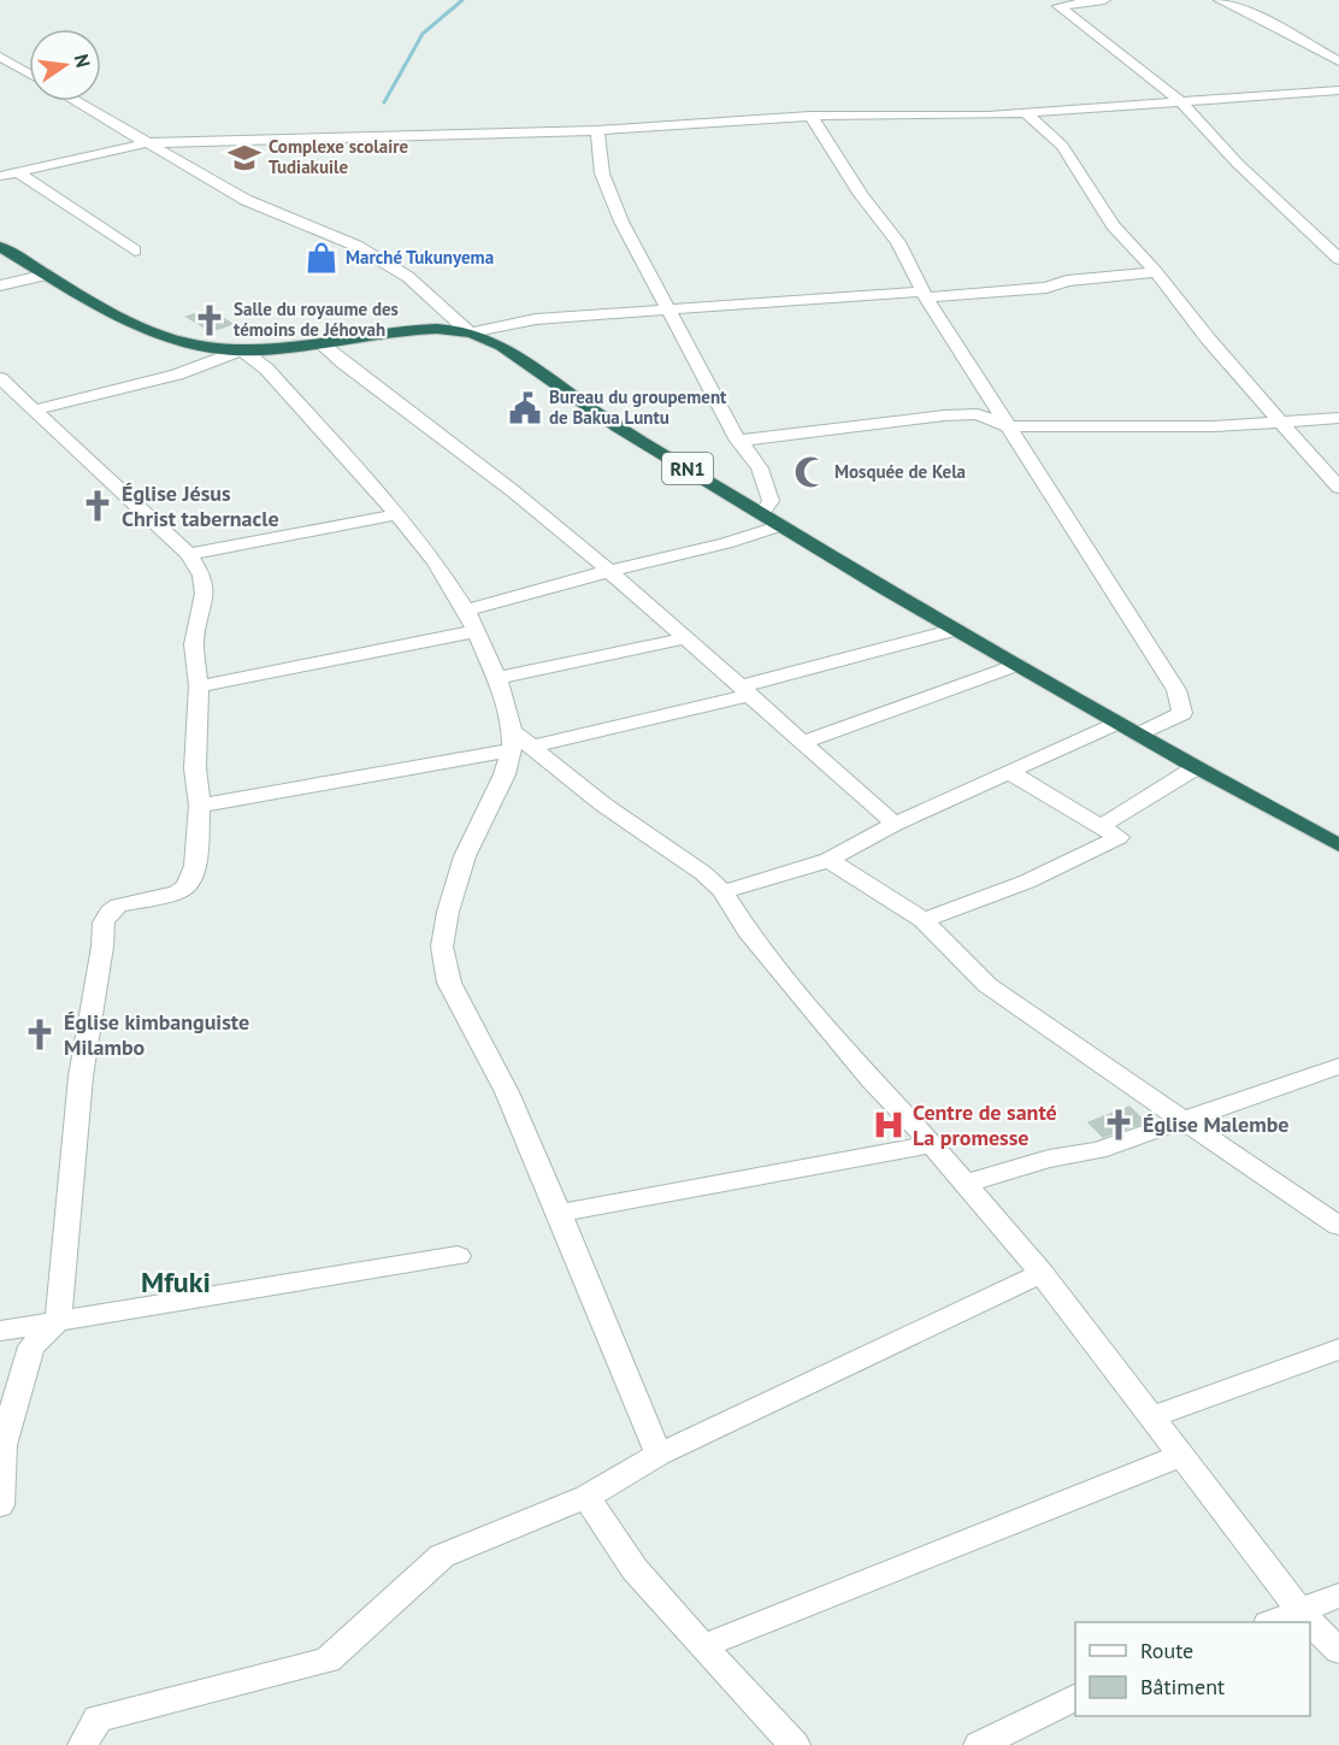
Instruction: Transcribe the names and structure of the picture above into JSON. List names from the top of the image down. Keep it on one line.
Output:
{"streets":{"highway":["RN1"]},"districts":["Mfuki"],"places":{"school or university":["Complexe scolaire Tudiakuile"],"shop":["Marché Tukunyema"],"church":["Salle du royaume des témoins de Jéhovah","Église Jésus Christ tabernacle","Église kimbanguiste Milambo","Église Malembe"],"public building":["Bureau du groupement de Bakua Luntu"],"mosque":["Mosquée de Kela"],"hospital":["Centre de santé La promesse"]},"legend":["Route","Bâtiment"],"north":"right"}
